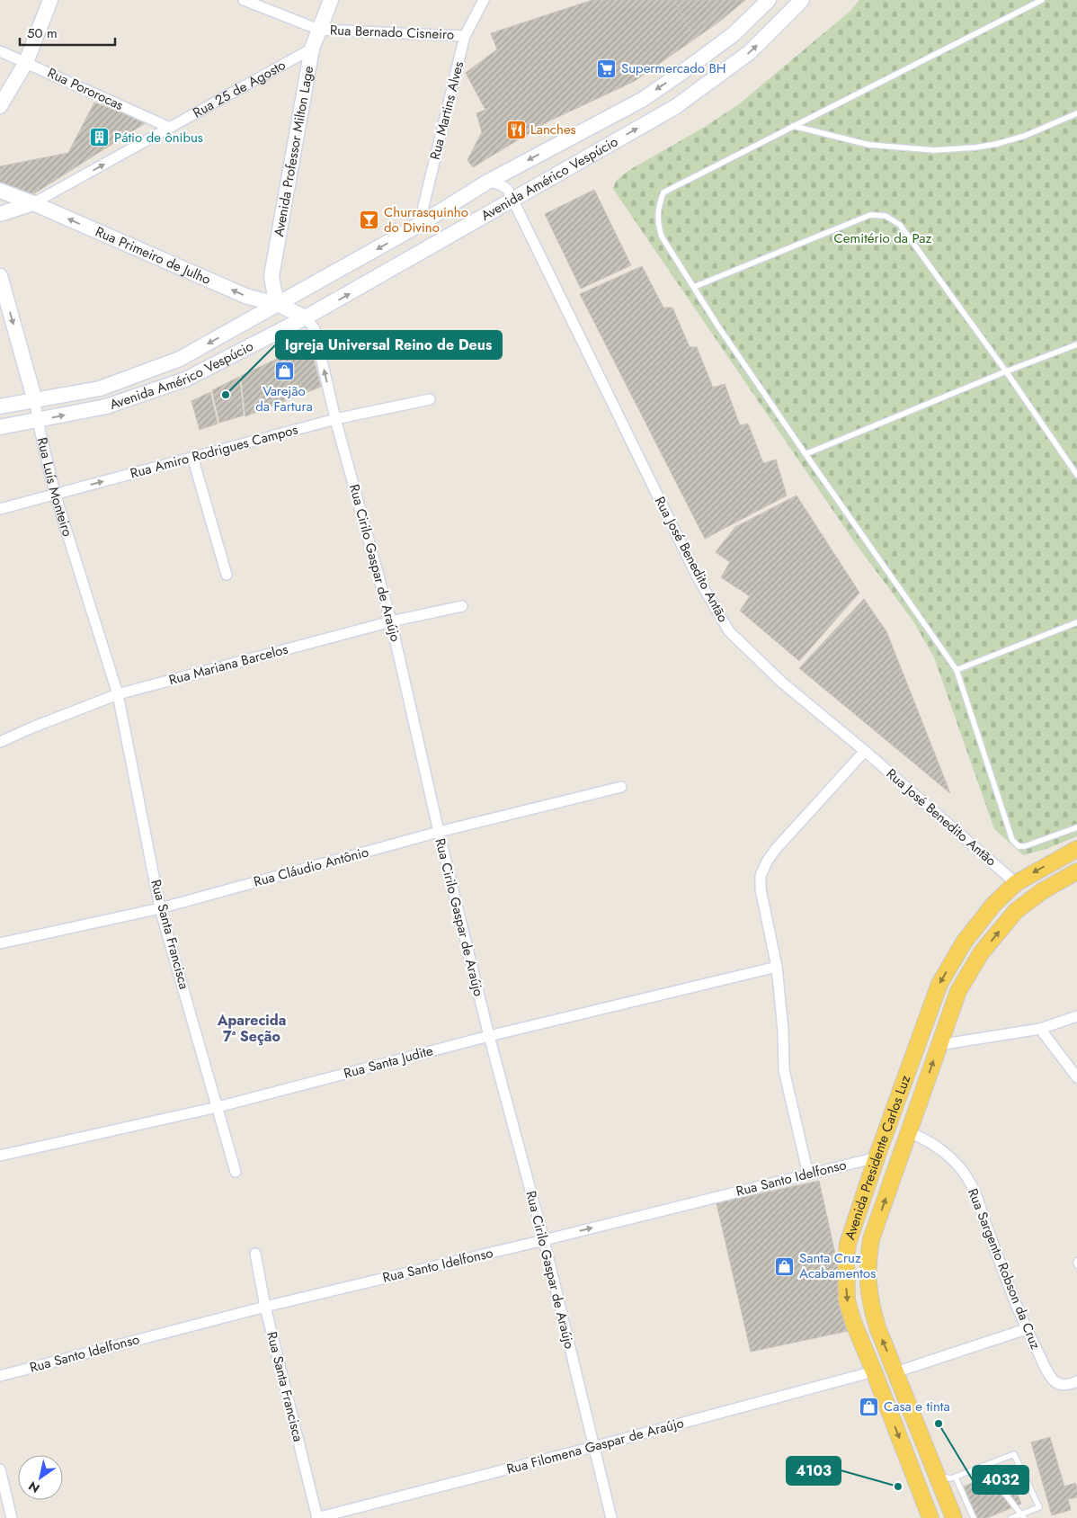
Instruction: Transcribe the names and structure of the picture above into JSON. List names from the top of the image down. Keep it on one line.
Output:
{"streets":{"main road":["Rua 25 de Agosto","Avenida Professor Milton Lage","Avenida Américo Vespúcio","Rua Primeiro de Julho","Rua Luís Monteiro","Avenida Presidente Carlos Luz"],"street":["Rua Bernado Cisneiro","Rua Pororocas","Rua Martins Alves","Rua Amiro Rodrigues Campos","Rua José Benedito Antão","Rua Cirilo Gaspar de Araújo","Rua Mariana Barcelos","Rua Cláudio Antônio","Rua Santa Francisca","Rua Santa Judite","Rua Santo Idelfonso","Rua Sargento Robson da Cruz","Rua Filomena Gaspar de Araújo"]},"crossings":[["Rua Bernado Cisneiro","Rua Martins Alves"],["Rua Bernado Cisneiro","Avenida Professor Milton Lage"],["Rua Pororocas","Rua 25 de Agosto"],["Rua 25 de Agosto","Avenida Professor Milton Lage"],["Rua 25 de Agosto","Rua Primeiro de Julho"],["Rua Martins Alves","Avenida Américo Vespúcio"],["Avenida Professor Milton Lage","Avenida Américo Vespúcio"],["Avenida Professor Milton Lage","Rua Primeiro de Julho"],["Avenida Américo Vespúcio","Rua Primeiro de Julho"],["Avenida Américo Vespúcio","Rua Luís Monteiro"],["Avenida Américo Vespúcio","Rua José Benedito Antão"],["Avenida Américo Vespúcio","Rua Cirilo Gaspar de Araújo"],["Rua Primeiro de Julho","Rua Cirilo Gaspar de Araújo"],["Rua Amiro Rodrigues Campos","Rua Luís Monteiro"],["Rua Amiro Rodrigues Campos","Rua Cirilo Gaspar de Araújo"],["Rua Luís Monteiro","Rua Mariana Barcelos"],["Rua Luís Monteiro","Rua Santa Francisca"],["Rua José Benedito Antão","Avenida Presidente Carlos Luz"],["Rua Cirilo Gaspar de Araújo","Rua Mariana Barcelos"],["Rua Cirilo Gaspar de Araújo","Rua Cláudio Antônio"],["Rua Cirilo Gaspar de Araújo","Rua Santa Judite"],["Rua Cirilo Gaspar de Araújo","Rua Santo Idelfonso"],["Rua Cirilo Gaspar de Araújo","Rua Filomena Gaspar de Araújo"],["Rua Mariana Barcelos","Rua Santa Francisca"],["Rua Cláudio Antônio","Rua Santa Francisca"],["Rua Santa Francisca","Rua Santa Judite"],["Rua Santa Francisca","Rua Santo Idelfonso"],["Rua Santa Francisca","Rua Filomena Gaspar de Araújo"],["Avenida Presidente Carlos Luz","Rua Santo Idelfonso"],["Avenida Presidente Carlos Luz","Rua Sargento Robson da Cruz"],["Avenida Presidente Carlos Luz","Rua Filomena Gaspar de Araújo"]],"one_way":["Rua 25 de Agosto","Rua Primeiro de Julho"],"districts":["Aparecida 7ª Seção"],"parks":["Cemitério da Paz"],"places":{"supermarket":["Supermercado BH"],"restaurant":["Lanches"],"building":["Pátio de ônibus"],"bar":["Churrasquinho do Divino"],"shop":["Varejão da Fartura","Santa Cruz Acabamentos","Casa e tinta"],"other":["Igreja Universal Reino de Deus","4032","4103"]},"scale_bar":"50 m","north":"bottom left"}
